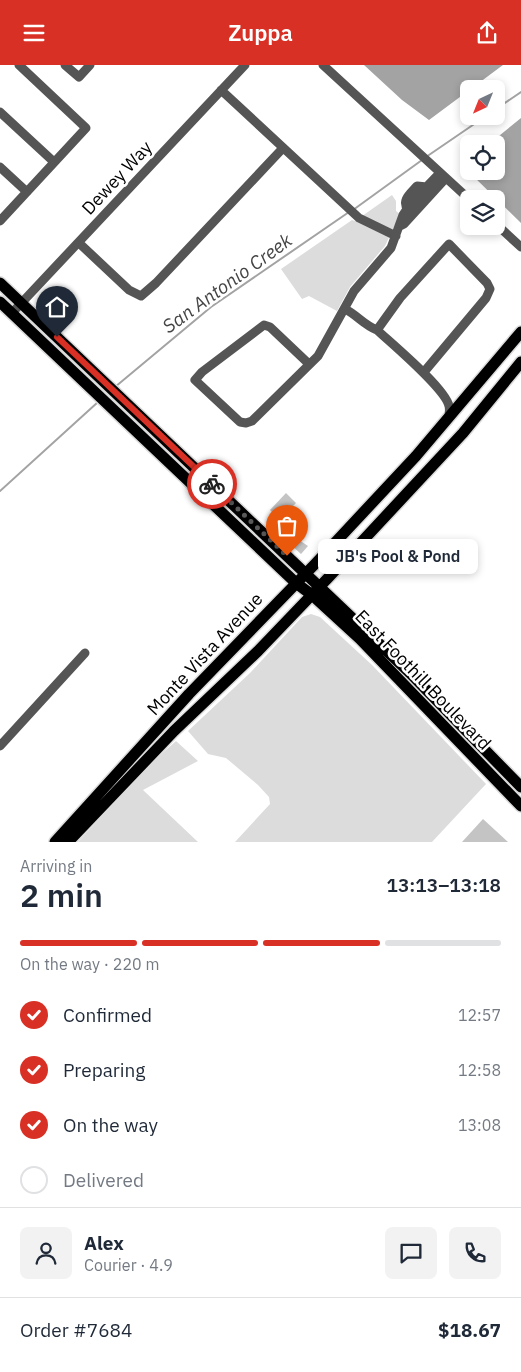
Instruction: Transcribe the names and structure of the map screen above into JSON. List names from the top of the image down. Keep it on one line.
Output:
{"streets":{"main road":["Monte Vista Avenue","East Foothill Boulevard"],"street":["Dewey Way"]},"crossings":[["Dewey Way","East Foothill Boulevard"],["Monte Vista Avenue","East Foothill Boulevard"]],"water":["San Antonio Creek"],"places":["JB's Pool & Pond"],"north":"bottom left","page":{"header":"Zuppa","bubble":"JB's Pool & Pond","heading":["2 min","Arriving in","13:13–13:18"],"panel":["Alex","Courier · 4.9","Order #7684","$18.67"],"bar":"On the way · 220 m","list":[["Confirmed","12:57"],["Preparing","12:58"],["On the way","13:08"],"Delivered"]}}
